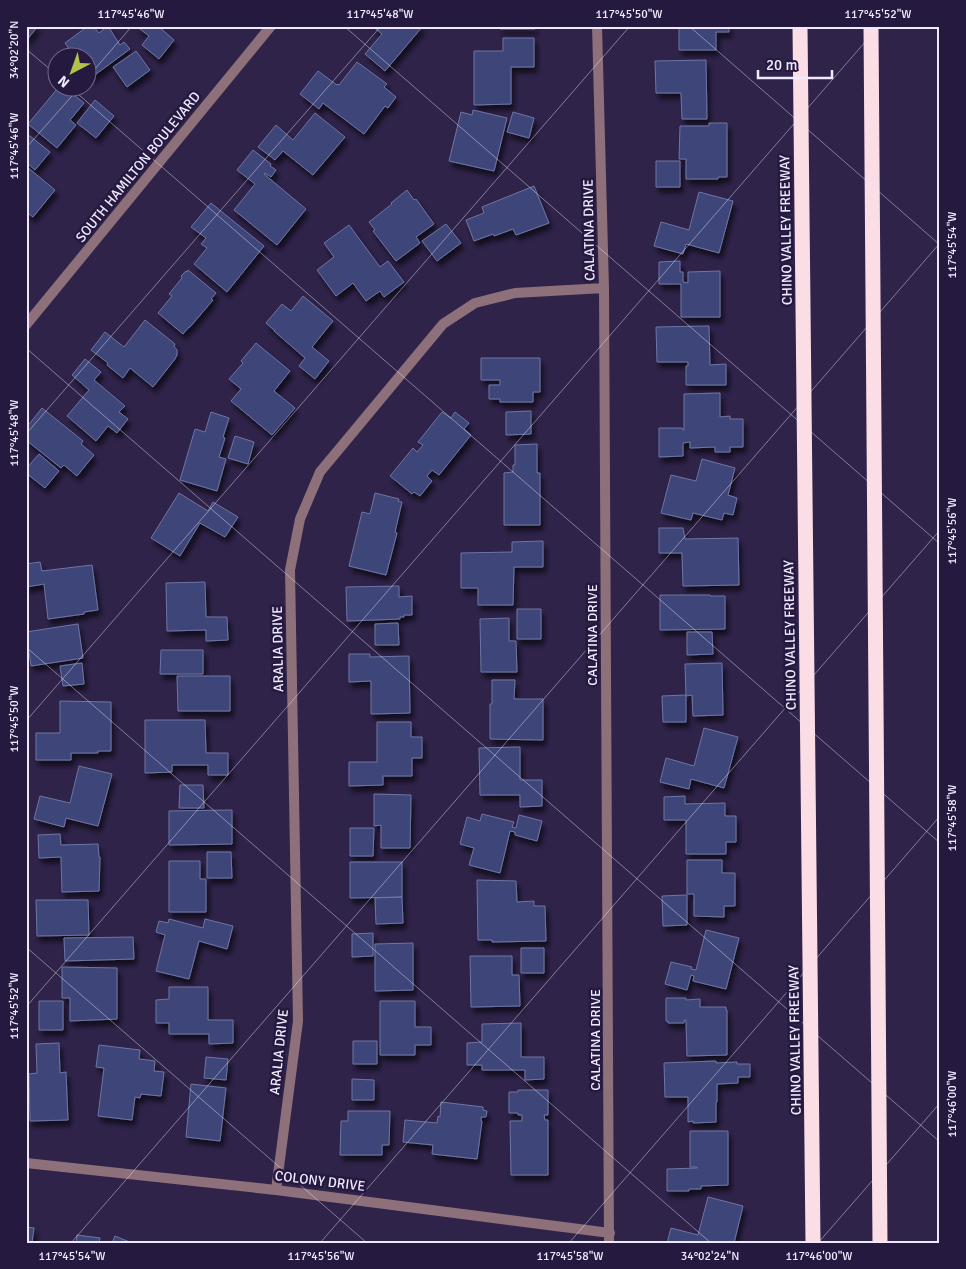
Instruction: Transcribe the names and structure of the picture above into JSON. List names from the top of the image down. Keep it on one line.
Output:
{"streets":{"highway":["CHINO VALLEY FREEWAY"],"street":["SOUTH HAMILTON BOULEVARD","CALATINA DRIVE","ARALIA DRIVE","COLONY DRIVE"]},"crossings":[["CALATINA DRIVE","ARALIA DRIVE"],["CALATINA DRIVE","COLONY DRIVE"],["ARALIA DRIVE","COLONY DRIVE"]],"scale_bar":"20 m","north":"bottom left","coordinates":["117°45'46\"W","117°45'48\"W","117°45'50\"W","117°45'52\"W","34°02'20\"N","117°45'54\"W","117°45'56\"W","117°45'58\"W","117°46'00\"W","34°02'24\"N"]}
